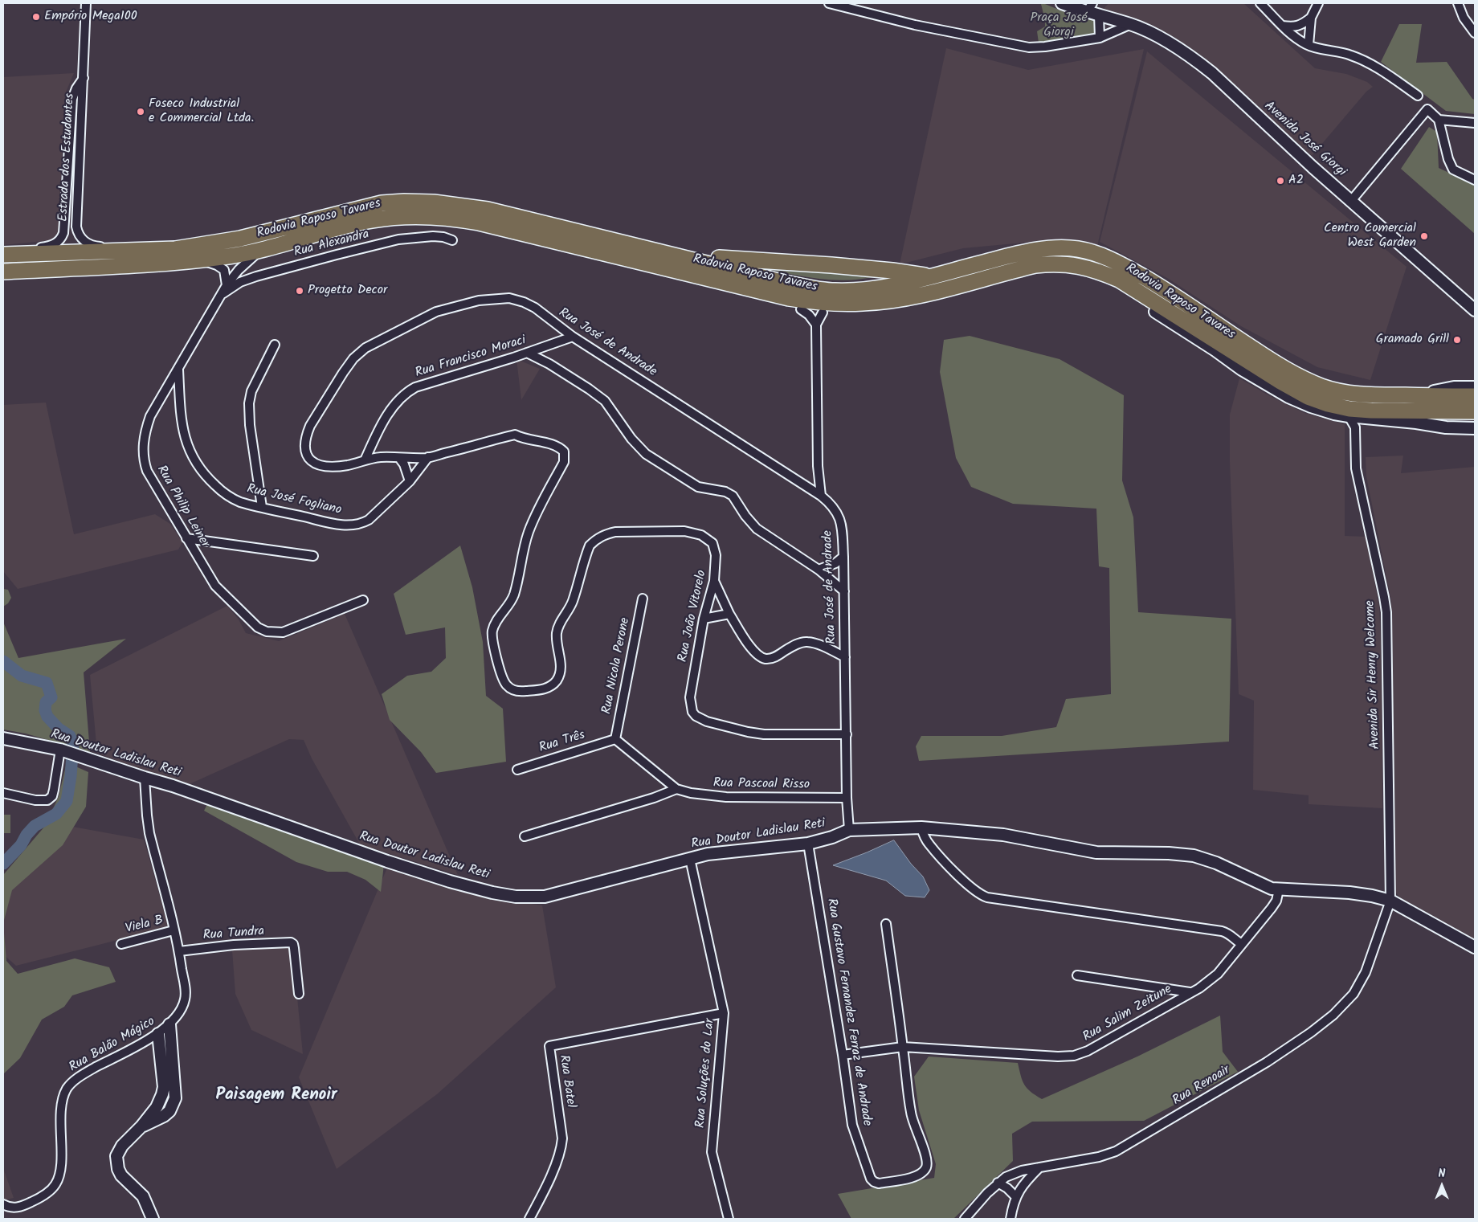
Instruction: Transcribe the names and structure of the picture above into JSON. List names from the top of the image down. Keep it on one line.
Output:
{"streets":{"highway":["Rodovia Raposo Tavares"],"street":["Avenida José Giorgi","Estrada dos Estudantes","Rua Alexandra","Rua José de Andrade","Rua Francisco Moraci","Rua José Fogliano","Rua Philip Leiner","Rua João Vitorelo","Rua Nicola Perone","Avenida Sir Henry Welcome","Rua Três","Rua Doutor Ladislau Reti","Rua Pascoal Risso","Viela B","Rua Tundra","Rua Gustavo Fernandez Ferraz de Andrade","Rua Salim Zeitune","Rua Balão Mágico","Rua Soluções do Lar","Rua Batel","Rua Renoair"]},"crossings":[["Estrada dos Estudantes","Rodovia Raposo Tavares"],["Rodovia Raposo Tavares","Rua Philip Leiner"],["Rua Alexandra","Rua Philip Leiner"],["Rua José de Andrade","Rua Francisco Moraci"],["Rua José de Andrade","Rua José Fogliano"],["Rua José de Andrade","Rua João Vitorelo"],["Rua José de Andrade","Rua Doutor Ladislau Reti"],["Rua José de Andrade","Rua Pascoal Risso"],["Rua José Fogliano","Rua Philip Leiner"],["Rua Nicola Perone","Rua Três"],["Rua Nicola Perone","Rua Pascoal Risso"],["Avenida Sir Henry Welcome","Rua Doutor Ladislau Reti"],["Avenida Sir Henry Welcome","Rua Renoair"],["Rua Três","Rua Pascoal Risso"],["Rua Doutor Ladislau Reti","Rua Gustavo Fernandez Ferraz de Andrade"],["Rua Doutor Ladislau Reti","Rua Salim Zeitune"],["Rua Doutor Ladislau Reti","Rua Balão Mágico"],["Rua Doutor Ladislau Reti","Rua Soluções do Lar"],["Rua Doutor Ladislau Reti","Rua Renoair"],["Viela B","Rua Balão Mágico"],["Rua Tundra","Rua Balão Mágico"],["Rua Gustavo Fernandez Ferraz de Andrade","Rua Salim Zeitune"],["Rua Soluções do Lar","Rua Batel"]],"districts":["Paisagem Renoir"],"parks":["Praça José Giorgi"],"places":["Empório Mega100","Foseco Industrial e Commercial Ltda.","A2","Centro Comercial West Garden","Progetto Decor","Gramado Grill"],"north":"top"}
